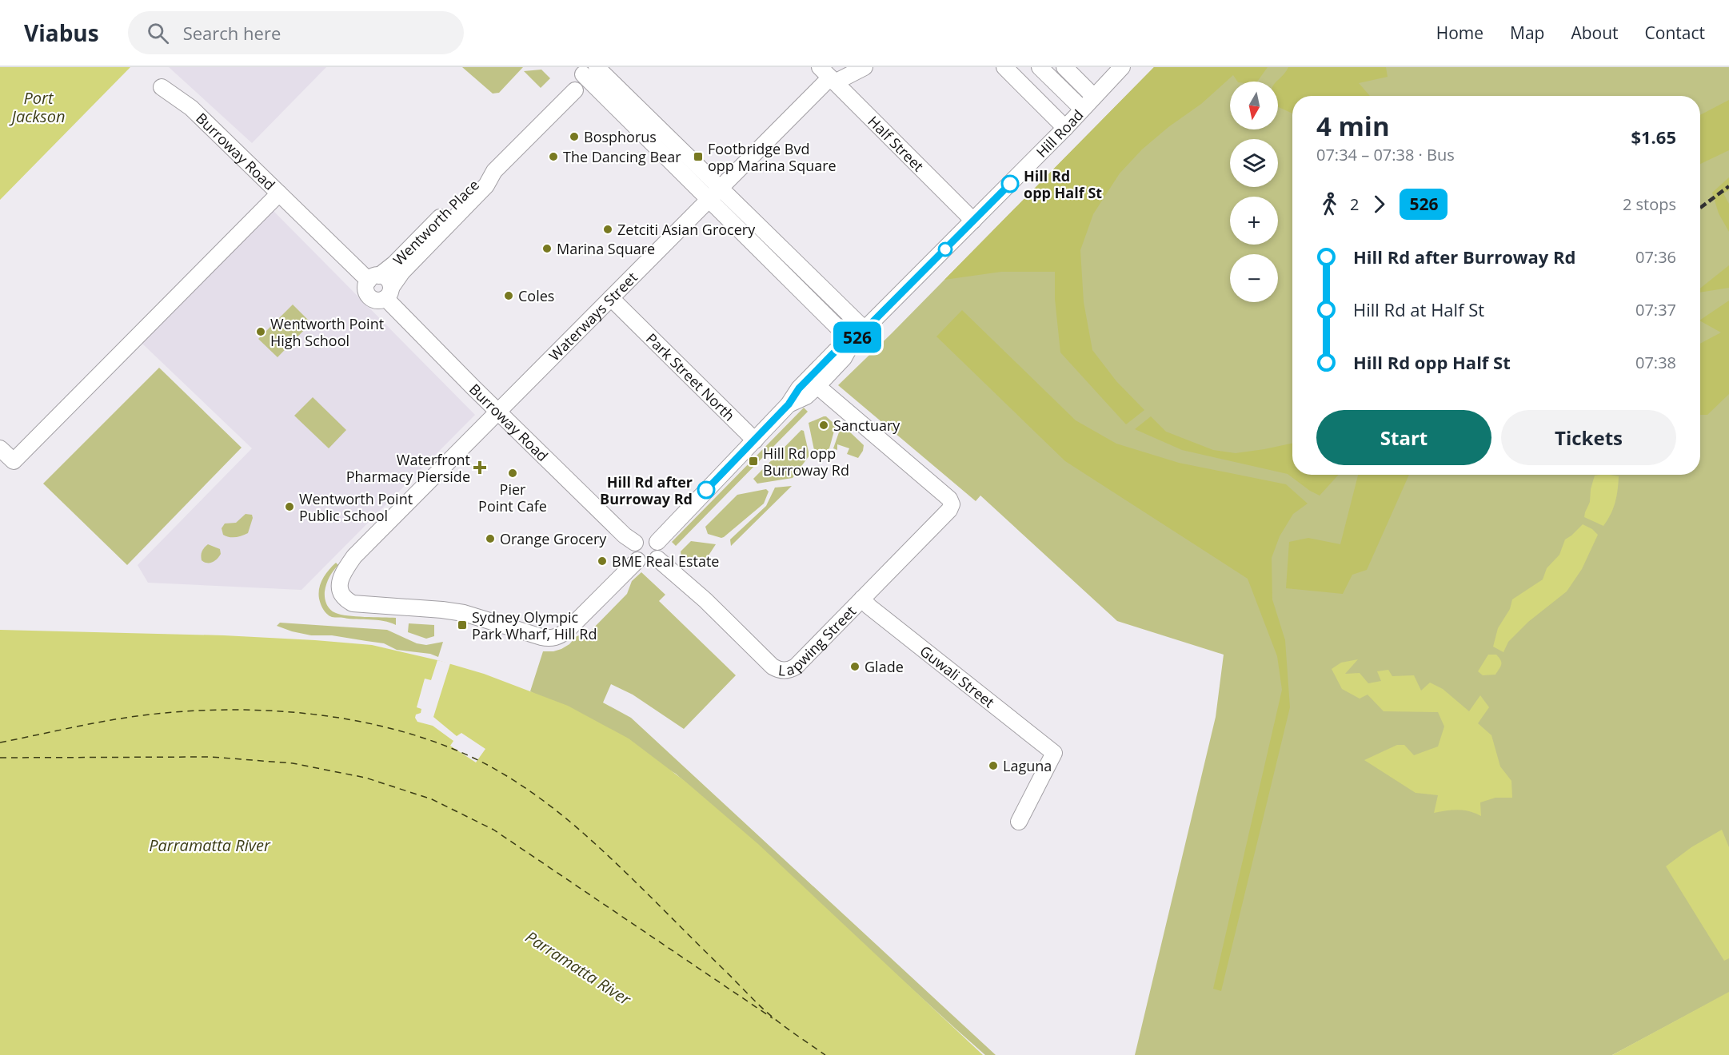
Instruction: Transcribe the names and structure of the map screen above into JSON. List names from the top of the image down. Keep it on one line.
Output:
{"streets":{"street":["Hill Road","Half Street","Burroway Road","Wentworth Place","Waterways Street","Park Street North","Lapwing Street","Guwali Street"]},"crossings":[["Hill Road","Half Street"],["Hill Road","Burroway Road"],["Hill Road","Waterways Street"],["Hill Road","Park Street North"],["Hill Road","Lapwing Street"],["Half Street","Waterways Street"],["Burroway Road","Wentworth Place"],["Burroway Road","Waterways Street"],["Burroway Road","Lapwing Street"],["Waterways Street","Park Street North"],["Waterways Street","Lapwing Street"],["Lapwing Street","Guwali Street"]],"water":["Port Jackson","Parramatta River"],"places":{"other":["Bosphorus","The Dancing Bear","Hill Rd opp Half St","Zetciti Asian Grocery","Marina Square","Coles","Wentworth Point High School","Sanctuary","Pier Point Cafe","Hill Rd after Burroway Rd","Wentworth Point Public School","Orange Grocery","BME Real Estate","Glade","Laguna"],"transit":["Footbridge Bvd opp Marina Square","Hill Rd opp Burroway Rd","Sydney Olympic Park Wharf, Hill Rd"],"health":["Waterfront Pharmacy Pierside"]},"lines":["bus line 526"],"north":"bottom","page":{"header":"Viabus","search":"Search here","nav":["Home","Map","About","Contact"],"on_map":"526","map_buttons":["+","−"],"heading":["4 min","07:34 – 07:38 · Bus","$1.65"],"legs":["2","526","2 stops"],"list":[{"name":"Hill Rd after Burroway Rd","value":"07:36"},{"name":"Hill Rd at Half St","value":"07:37"},{"name":"Hill Rd opp Half St","value":"07:38"}],"buttons":["Start","Tickets"]}}
